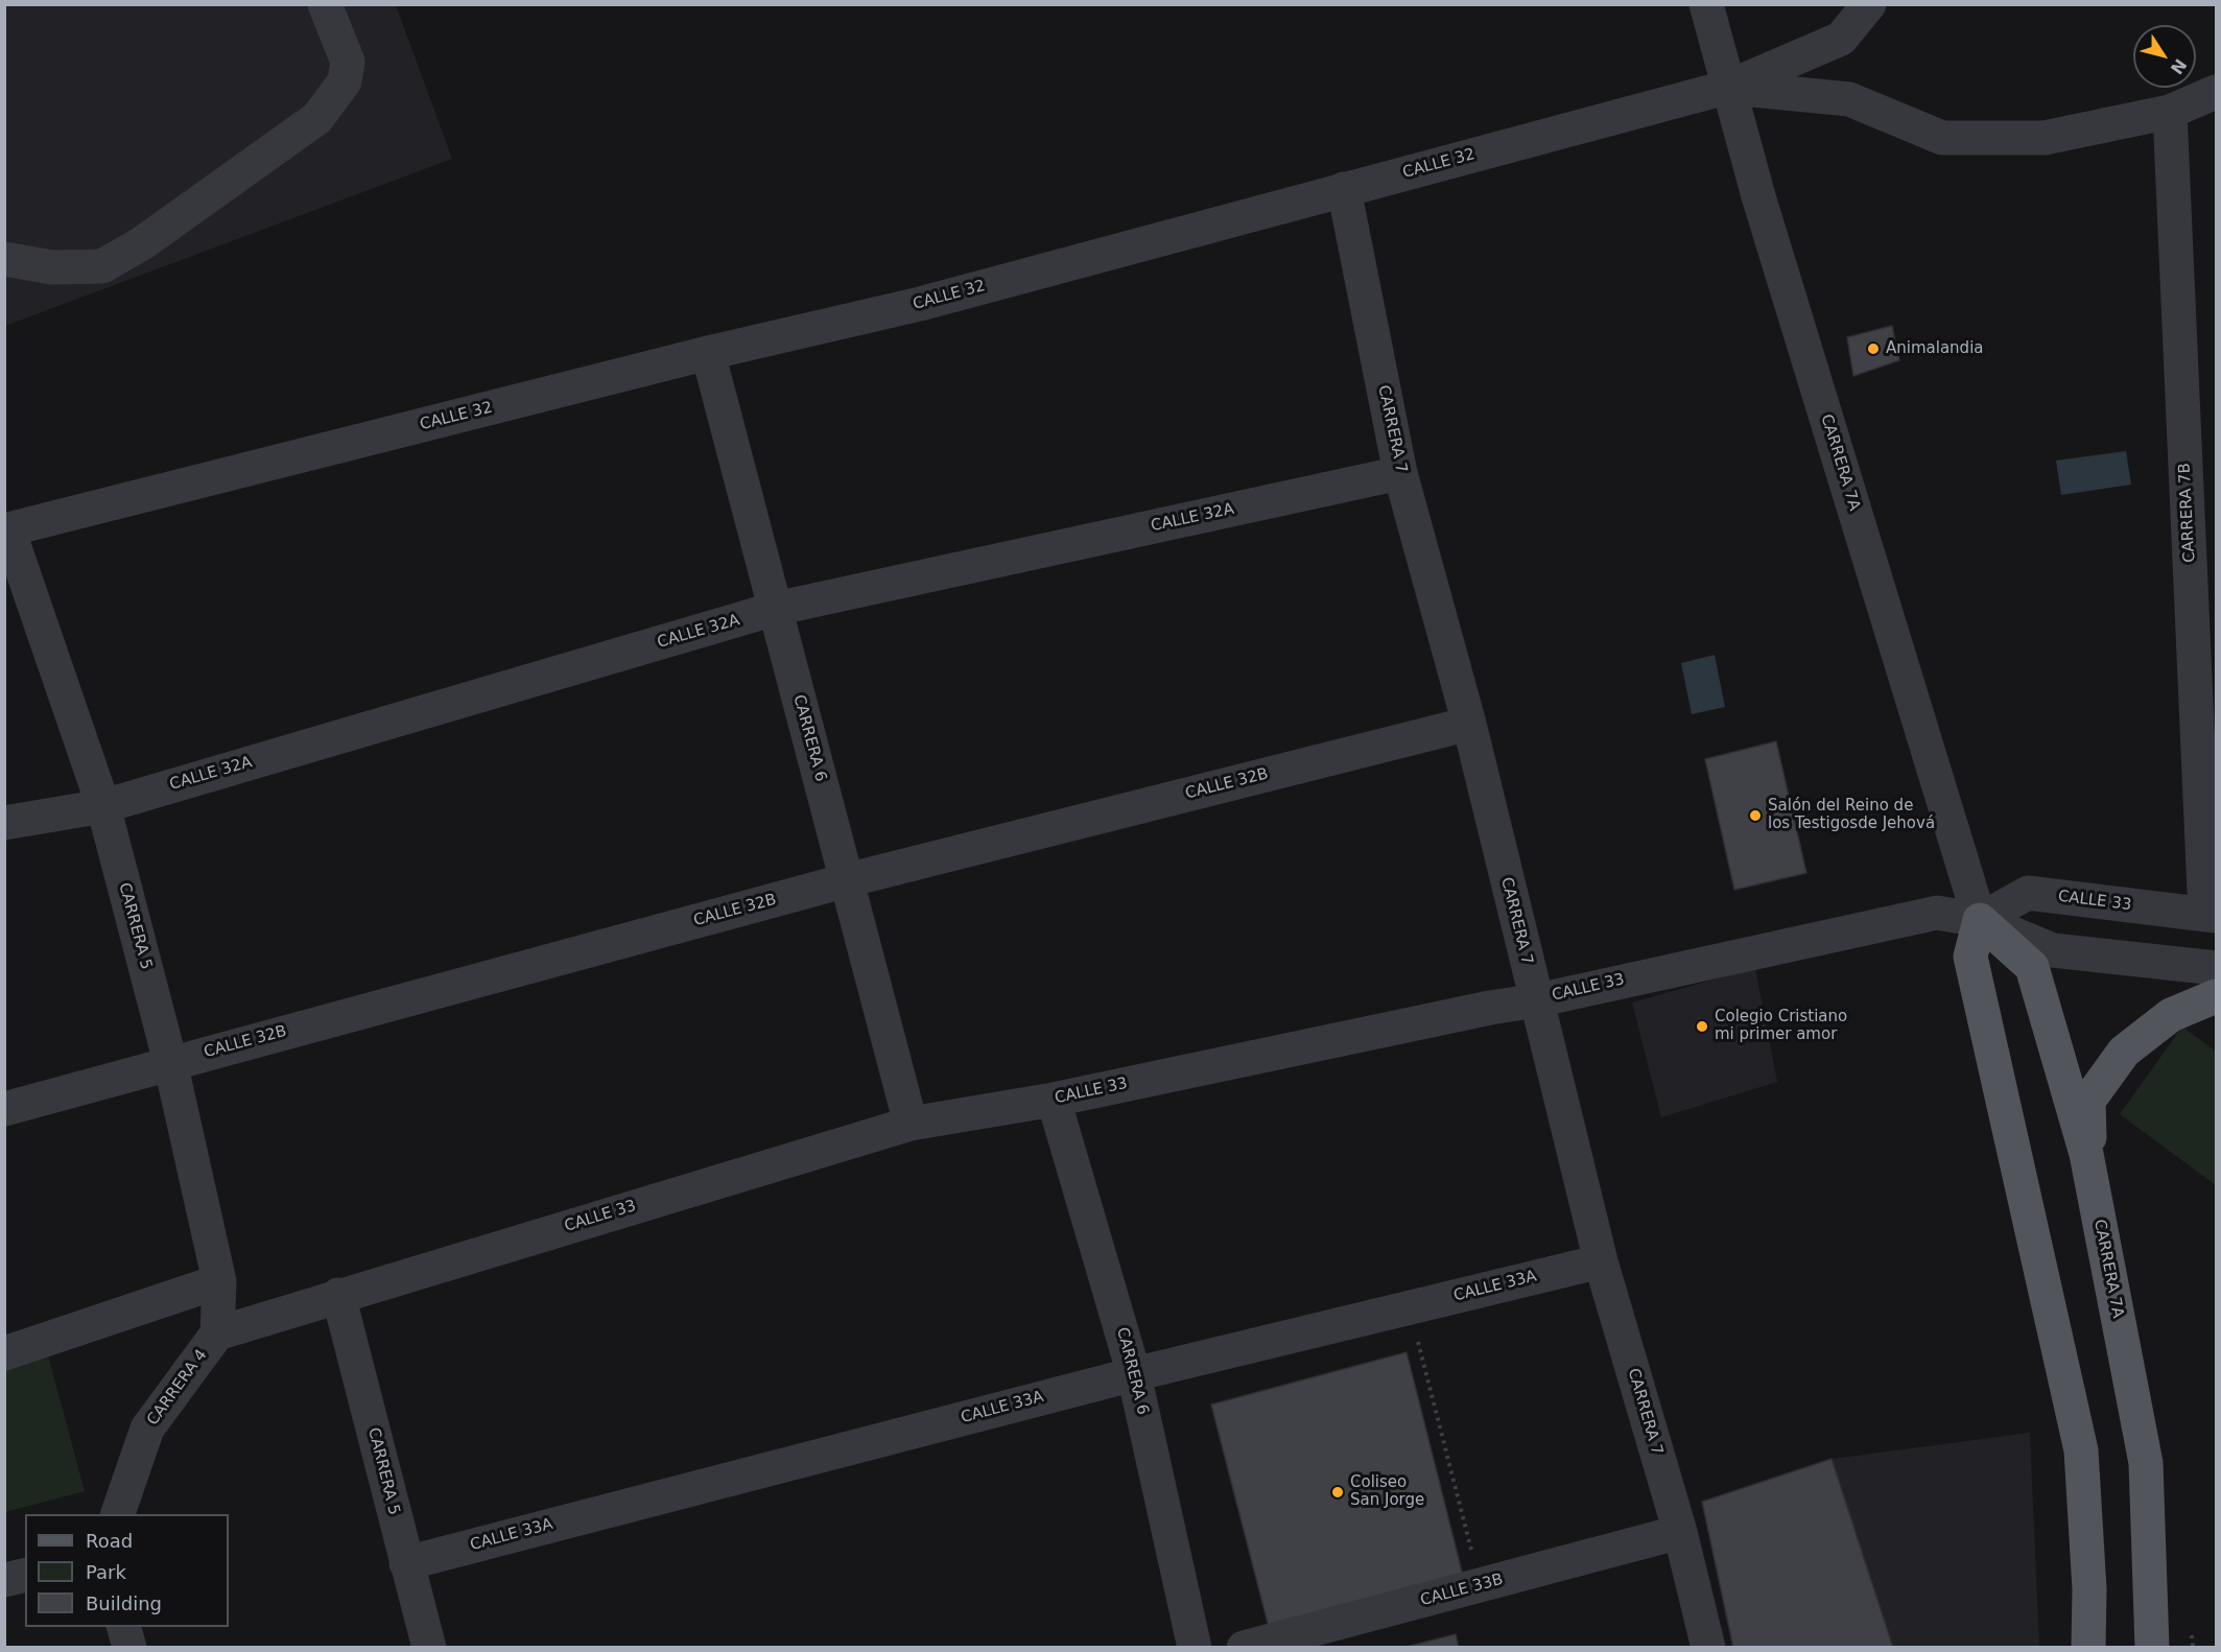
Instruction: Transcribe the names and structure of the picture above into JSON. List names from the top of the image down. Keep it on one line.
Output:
{"streets":{"main road":["CARRERA 7A"],"street":["CALLE 32","CARRERA 7","CARRERA 7B","CALLE 32A","CARRERA 6","CALLE 32B","CALLE 33","CARRERA 5","CALLE 33A","CARRERA 4","CALLE 33B"]},"crossings":[["CALLE 32","CARRERA 7"],["CALLE 32","CARRERA 7A"],["CALLE 32","CARRERA 6"],["CALLE 32","CARRERA 5"],["CARRERA 7","CALLE 32A"],["CARRERA 7","CALLE 32B"],["CARRERA 7","CALLE 33"],["CARRERA 7","CALLE 33A"],["CARRERA 7","CALLE 33B"],["CARRERA 7A","CALLE 33"],["CARRERA 7B","CALLE 33"],["CALLE 32A","CARRERA 6"],["CALLE 32A","CARRERA 5"],["CARRERA 6","CALLE 32B"],["CARRERA 6","CALLE 33"],["CARRERA 6","CALLE 33A"],["CALLE 32B","CARRERA 5"],["CALLE 33","CARRERA 5"],["CALLE 33","CARRERA 4"],["CARRERA 5","CALLE 33A"],["CARRERA 5","CARRERA 4"]],"places":["Animalandia","Salón del Reino de los Testigosde Jehová","Colegio Cristiano mi primer amor","Coliseo San Jorge"],"legend":["Road","Park","Building"],"north":"bottom right"}
